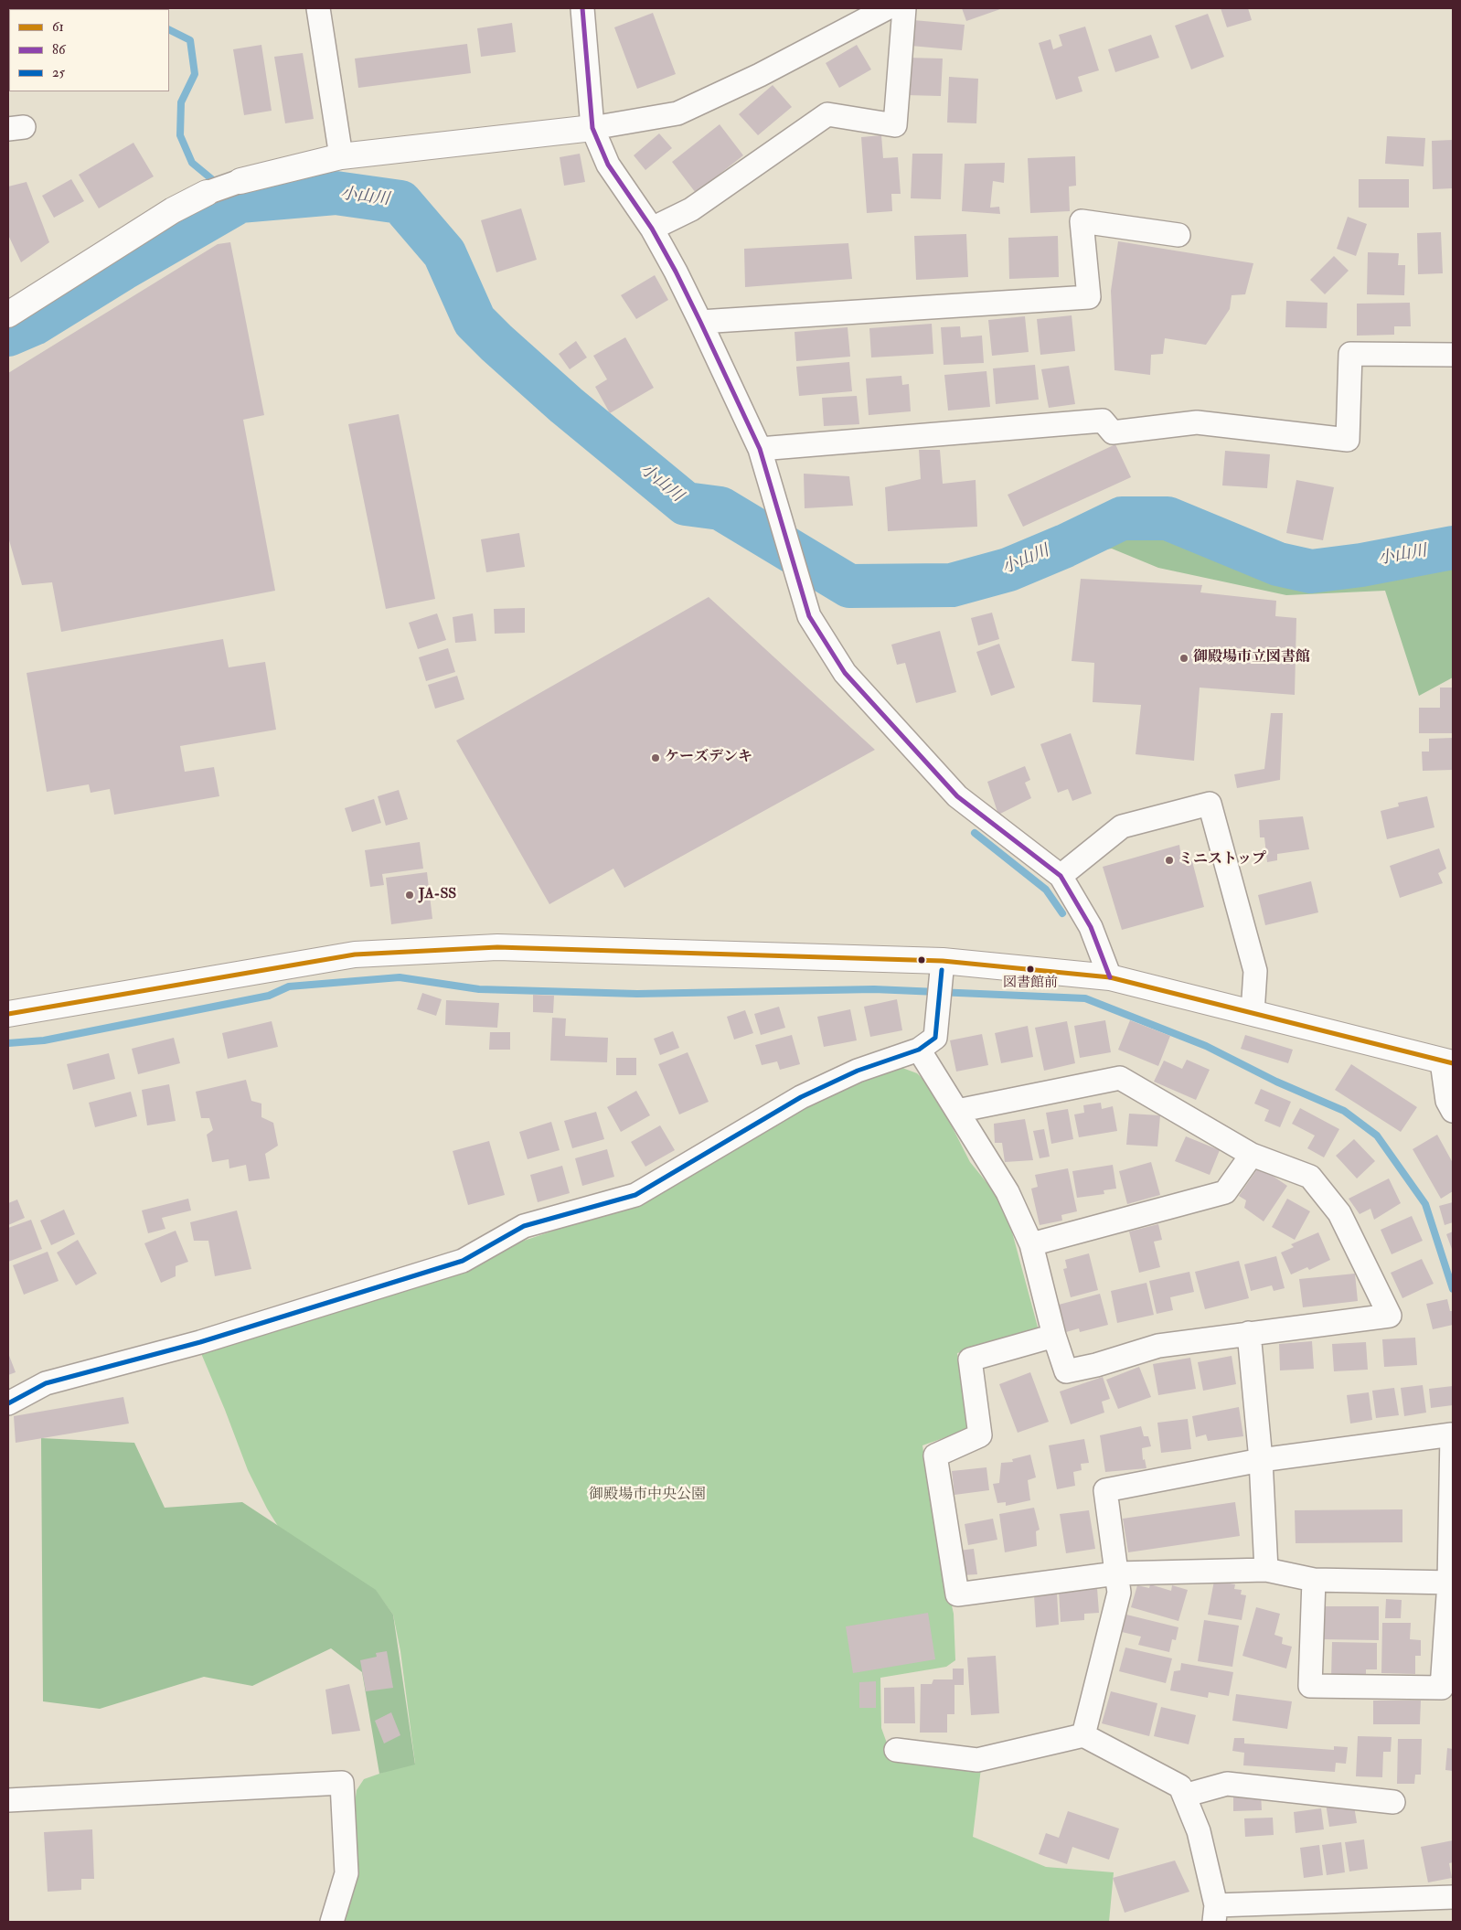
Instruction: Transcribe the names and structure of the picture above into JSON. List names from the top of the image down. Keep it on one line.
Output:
{"water":["小山川"],"parks":["御殿場市中央公園"],"places":["御殿場市立図書館","ケーズデンキ","ミニストップ","JA-SS","図書館前"],"lines":["transit line 86","transit line 61","transit line 25"],"legend":["61","86","25"]}
